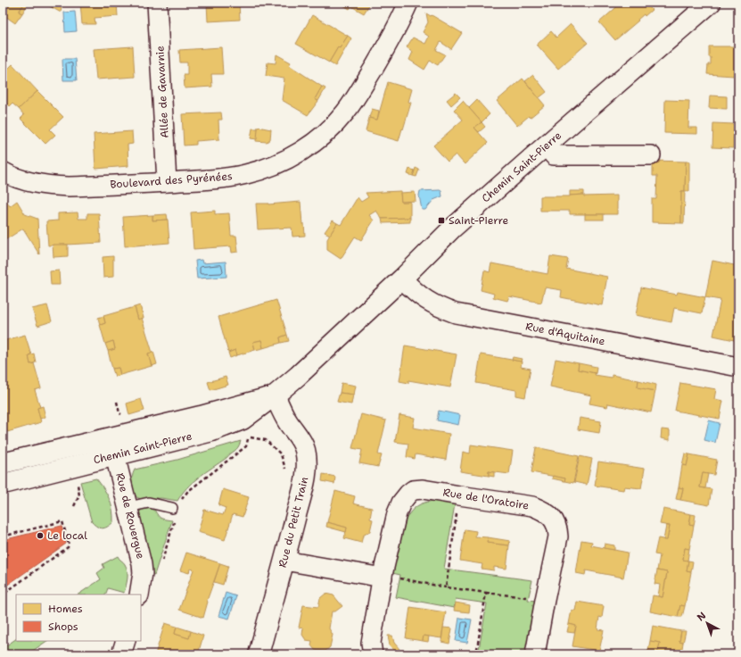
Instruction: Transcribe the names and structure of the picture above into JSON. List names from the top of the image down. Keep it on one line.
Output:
{"streets":{"main road":["Chemin Saint-Pierre","Rue du Petit Train"],"street":["Allée de Gavarnie","Boulevard des Pyrénées","Rue d'Aquitaine","Rue de l'Oratoire","Rue de Rouergue"]},"crossings":[["Allée de Gavarnie","Boulevard des Pyrénées"],["Chemin Saint-Pierre","Rue d'Aquitaine"],["Chemin Saint-Pierre","Rue de Rouergue"],["Chemin Saint-Pierre","Rue du Petit Train"]],"places":{"transit":["Saint-Pierre"],"other":["Le local"]},"legend":["Homes","Shops"],"north":"top left"}
